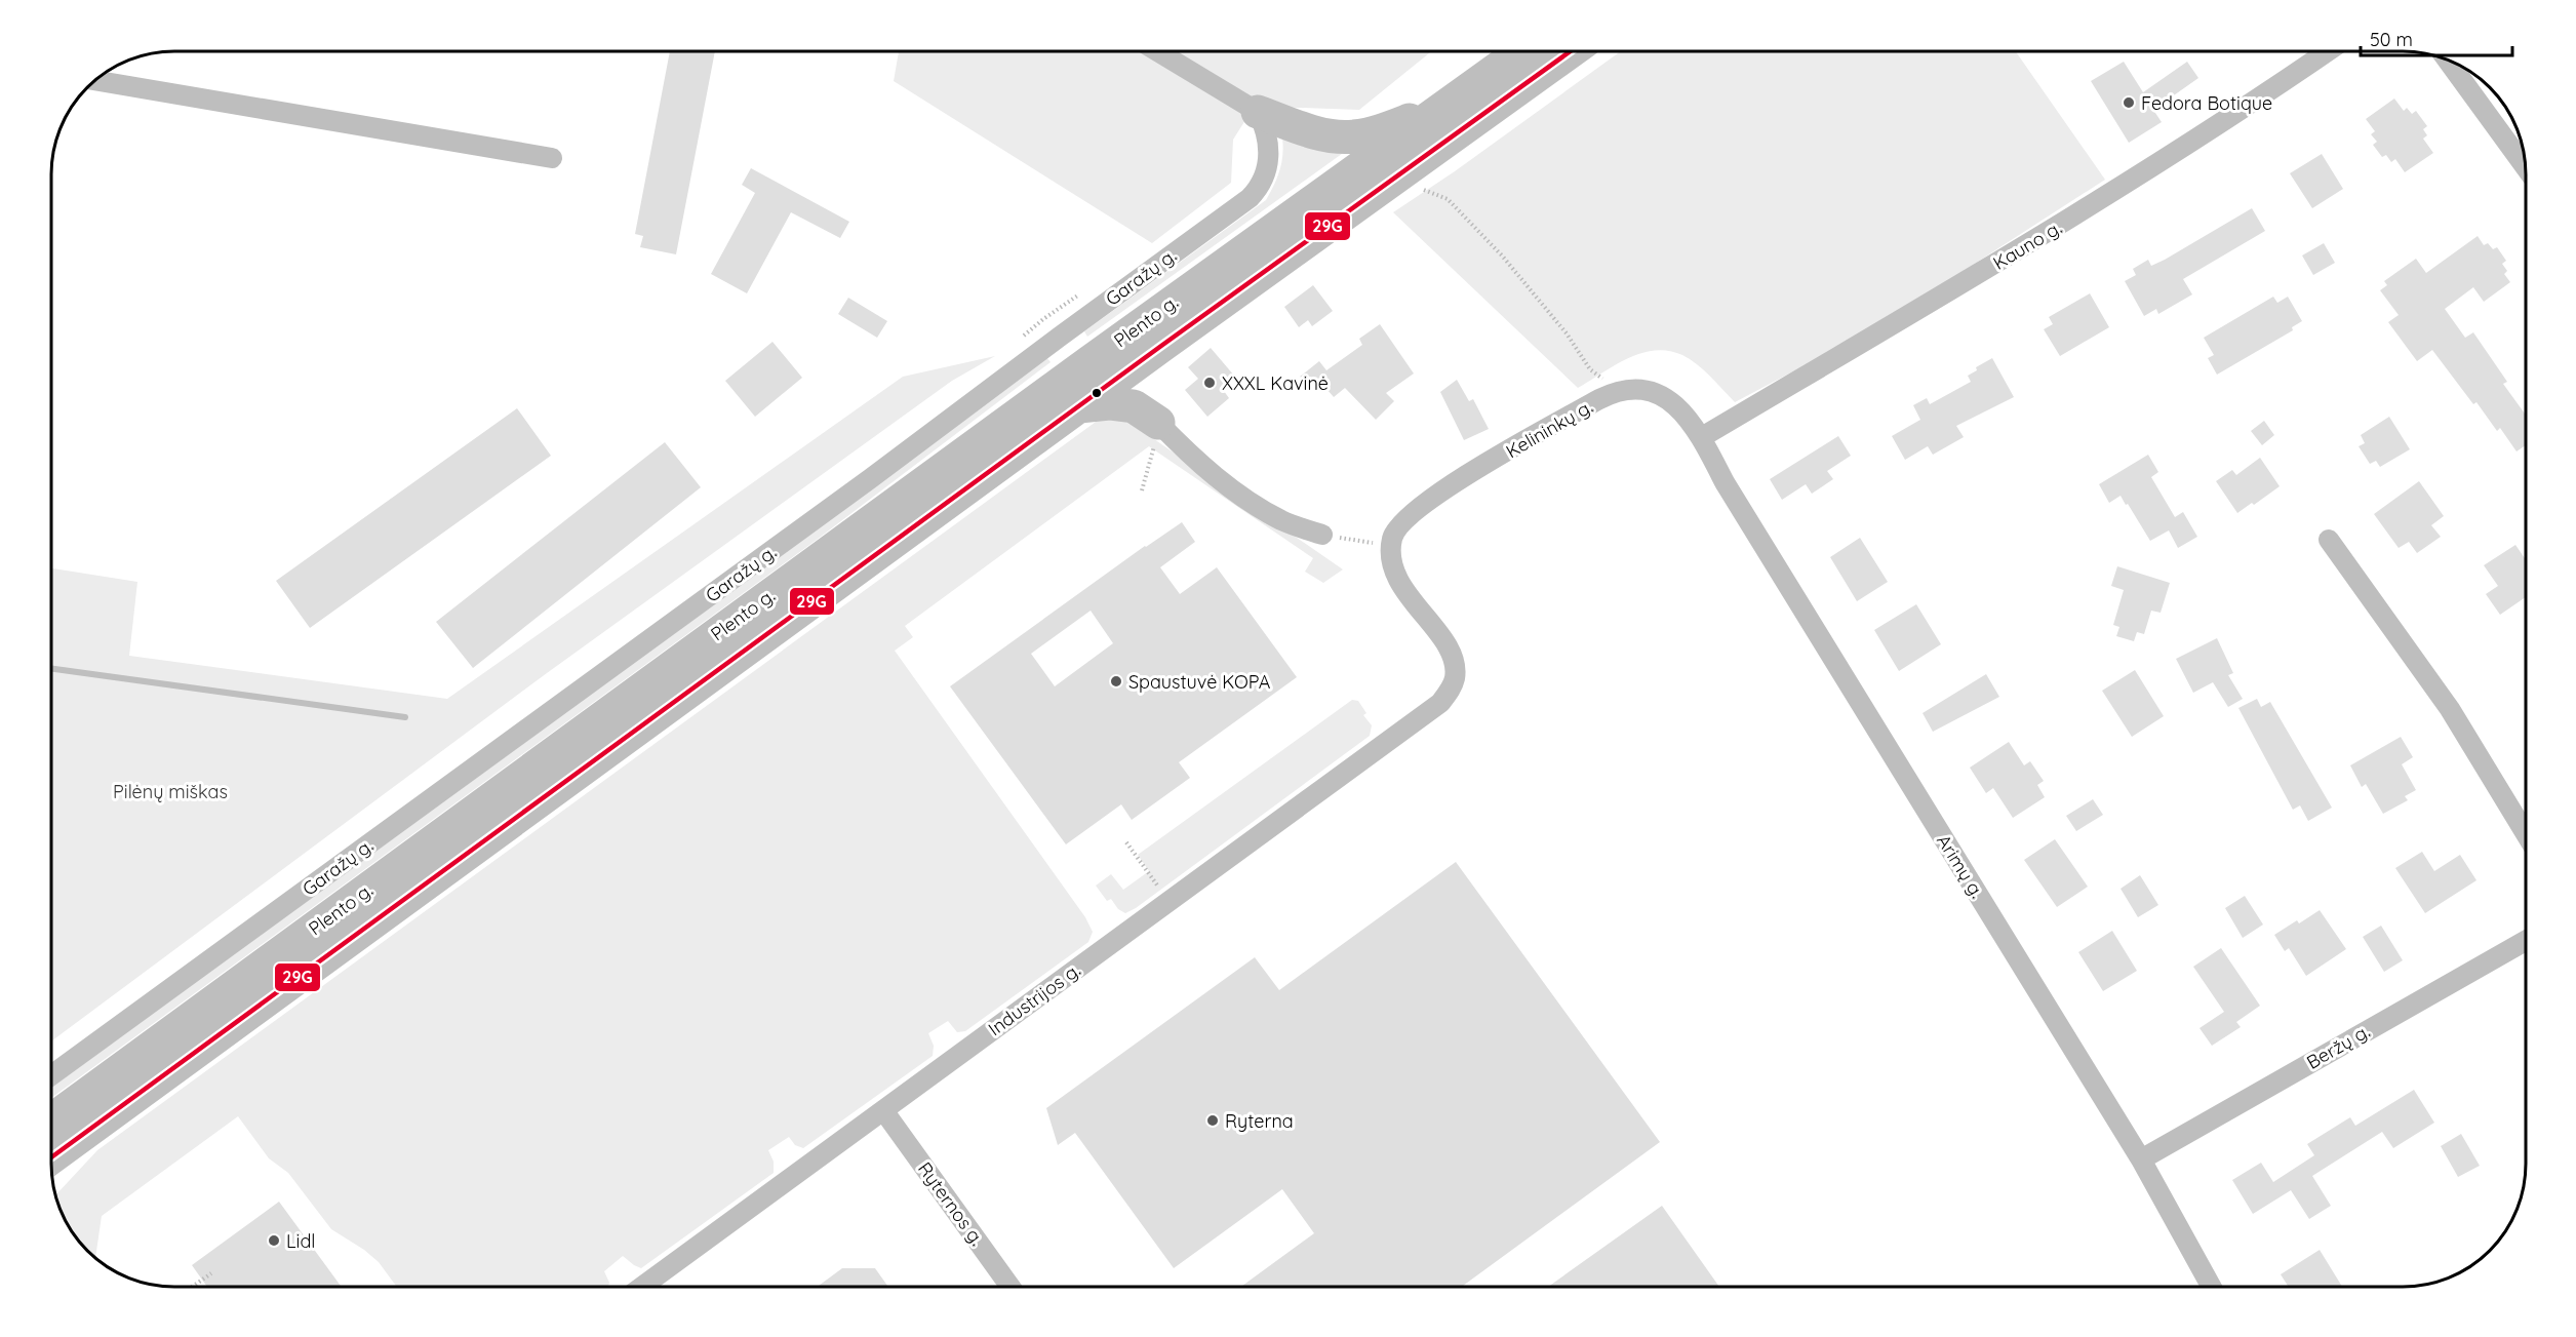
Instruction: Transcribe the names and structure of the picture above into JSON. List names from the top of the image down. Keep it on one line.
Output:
{"streets":{"highway":["Plento g."],"street":["Kauno g.","Garažų g.","Kelininkų g.","Arimų g.","Industrijos g.","Beržų g.","Ryternos g."]},"crossings":[["Kauno g.","Arimų g."],["Kelininkų g.","Industrijos g."],["Arimų g.","Beržų g."],["Industrijos g.","Ryternos g."]],"parks":["Pilėnų miškas"],"places":["Fedora Botique","XXXL Kavinė","Spaustuvė KOPA","Ryterna","Lidl"],"lines":["transit line 29G"],"scale_bar":"50 m"}
